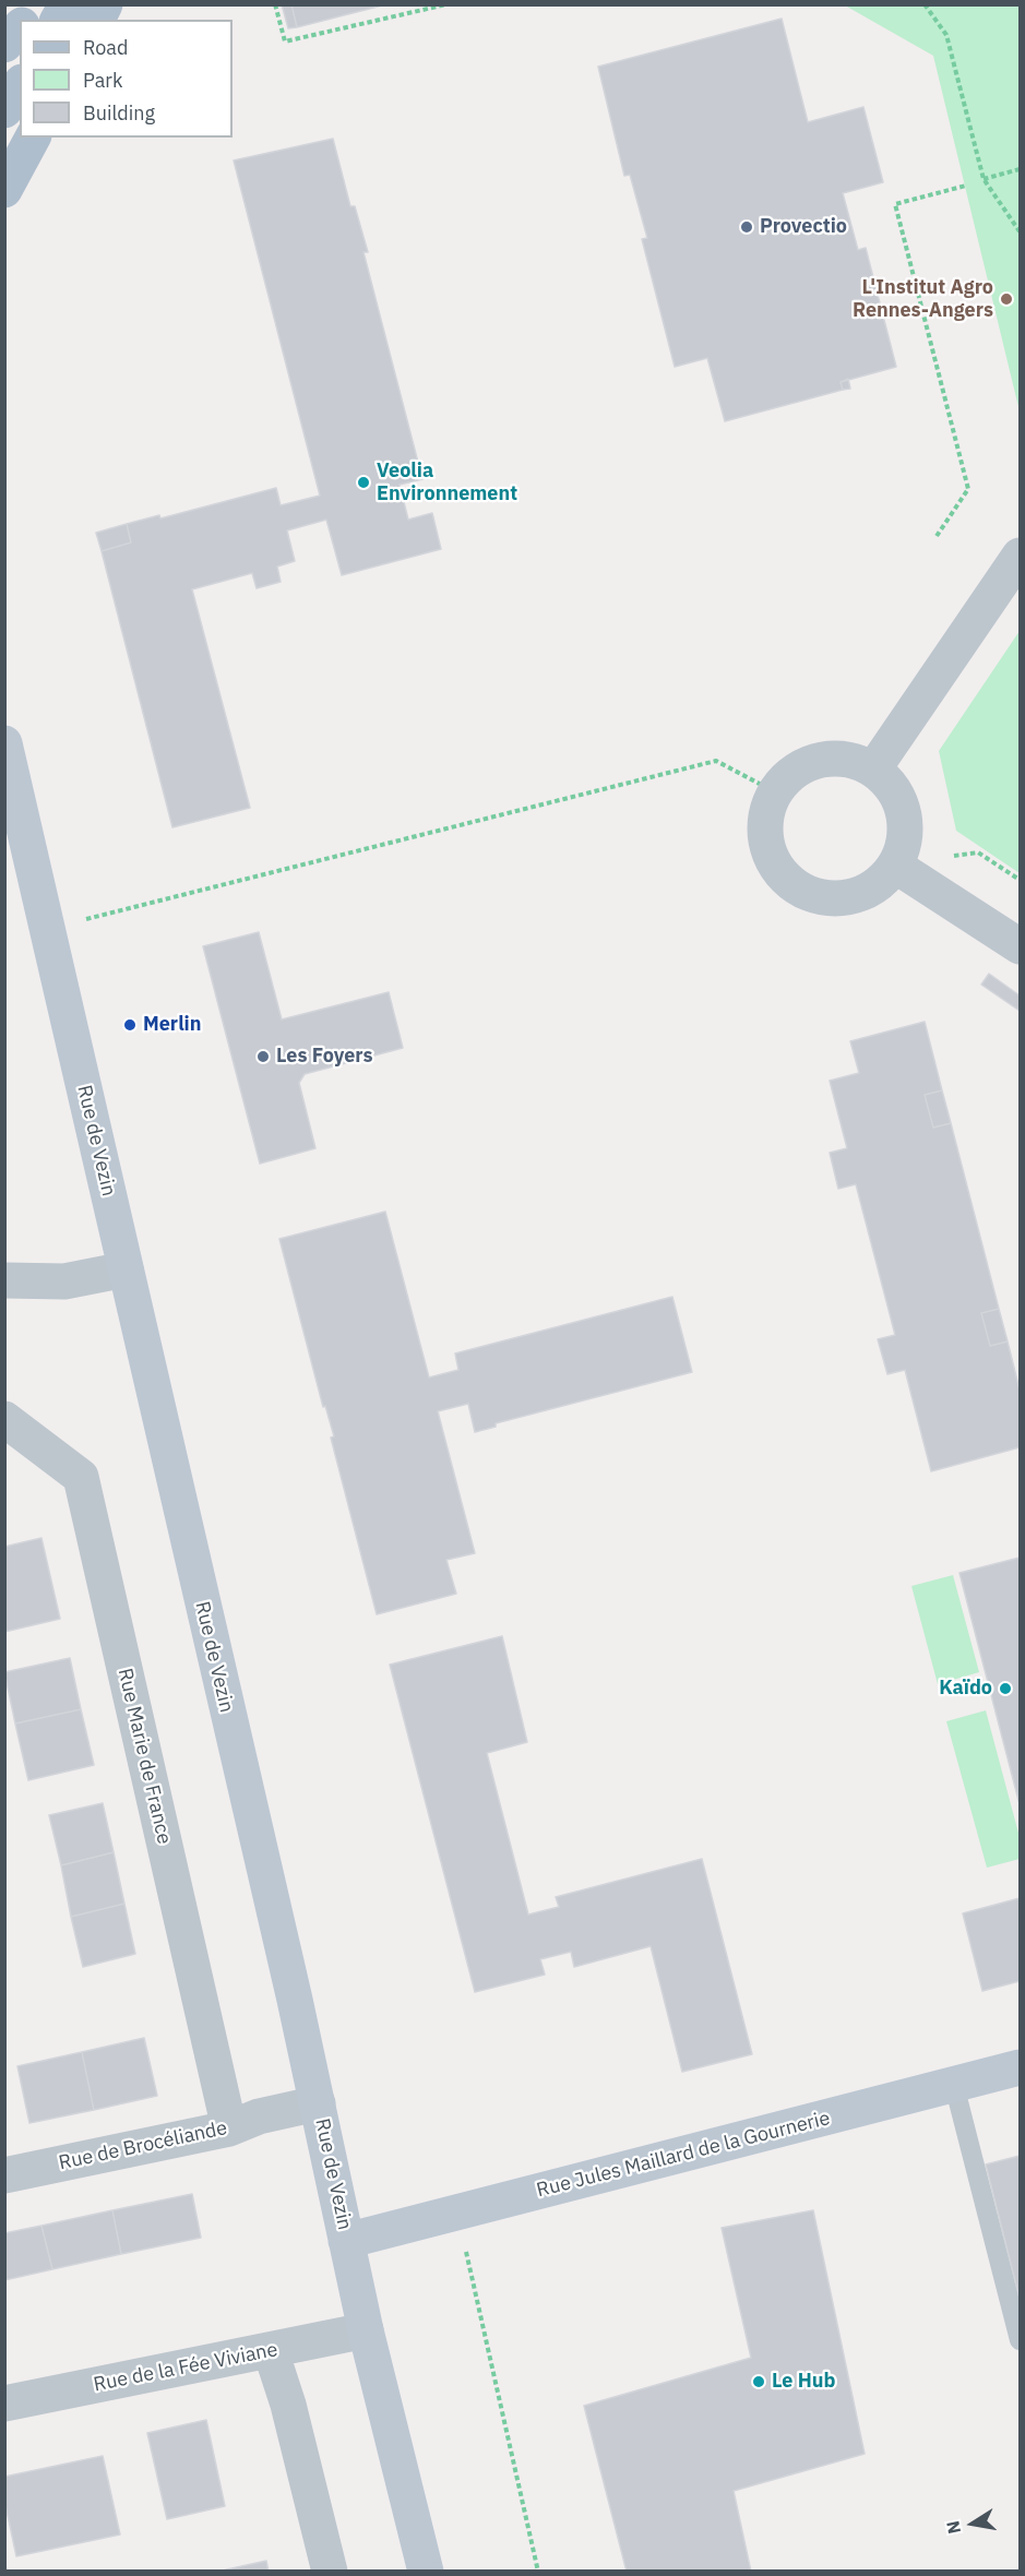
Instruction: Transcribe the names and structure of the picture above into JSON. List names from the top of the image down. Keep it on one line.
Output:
{"streets":{"main road":["Rue de Vezin","Rue Jules Maillard de la Gournerie"],"street":["Rue Marie de France","Rue de Brocéliande","Rue de la Fée Viviane"]},"crossings":[["Rue de Vezin","Rue de Brocéliande"],["Rue de Vezin","Rue Jules Maillard de la Gournerie"],["Rue de Vezin","Rue de la Fée Viviane"],["Rue Marie de France","Rue de Brocéliande"]],"places":["Provectio","L'Institut Agro Rennes-Angers","Veolia Environnement","Merlin","Les Foyers","Kaïdo","Le Hub"],"legend":["Road","Park","Building"],"north":"left"}
